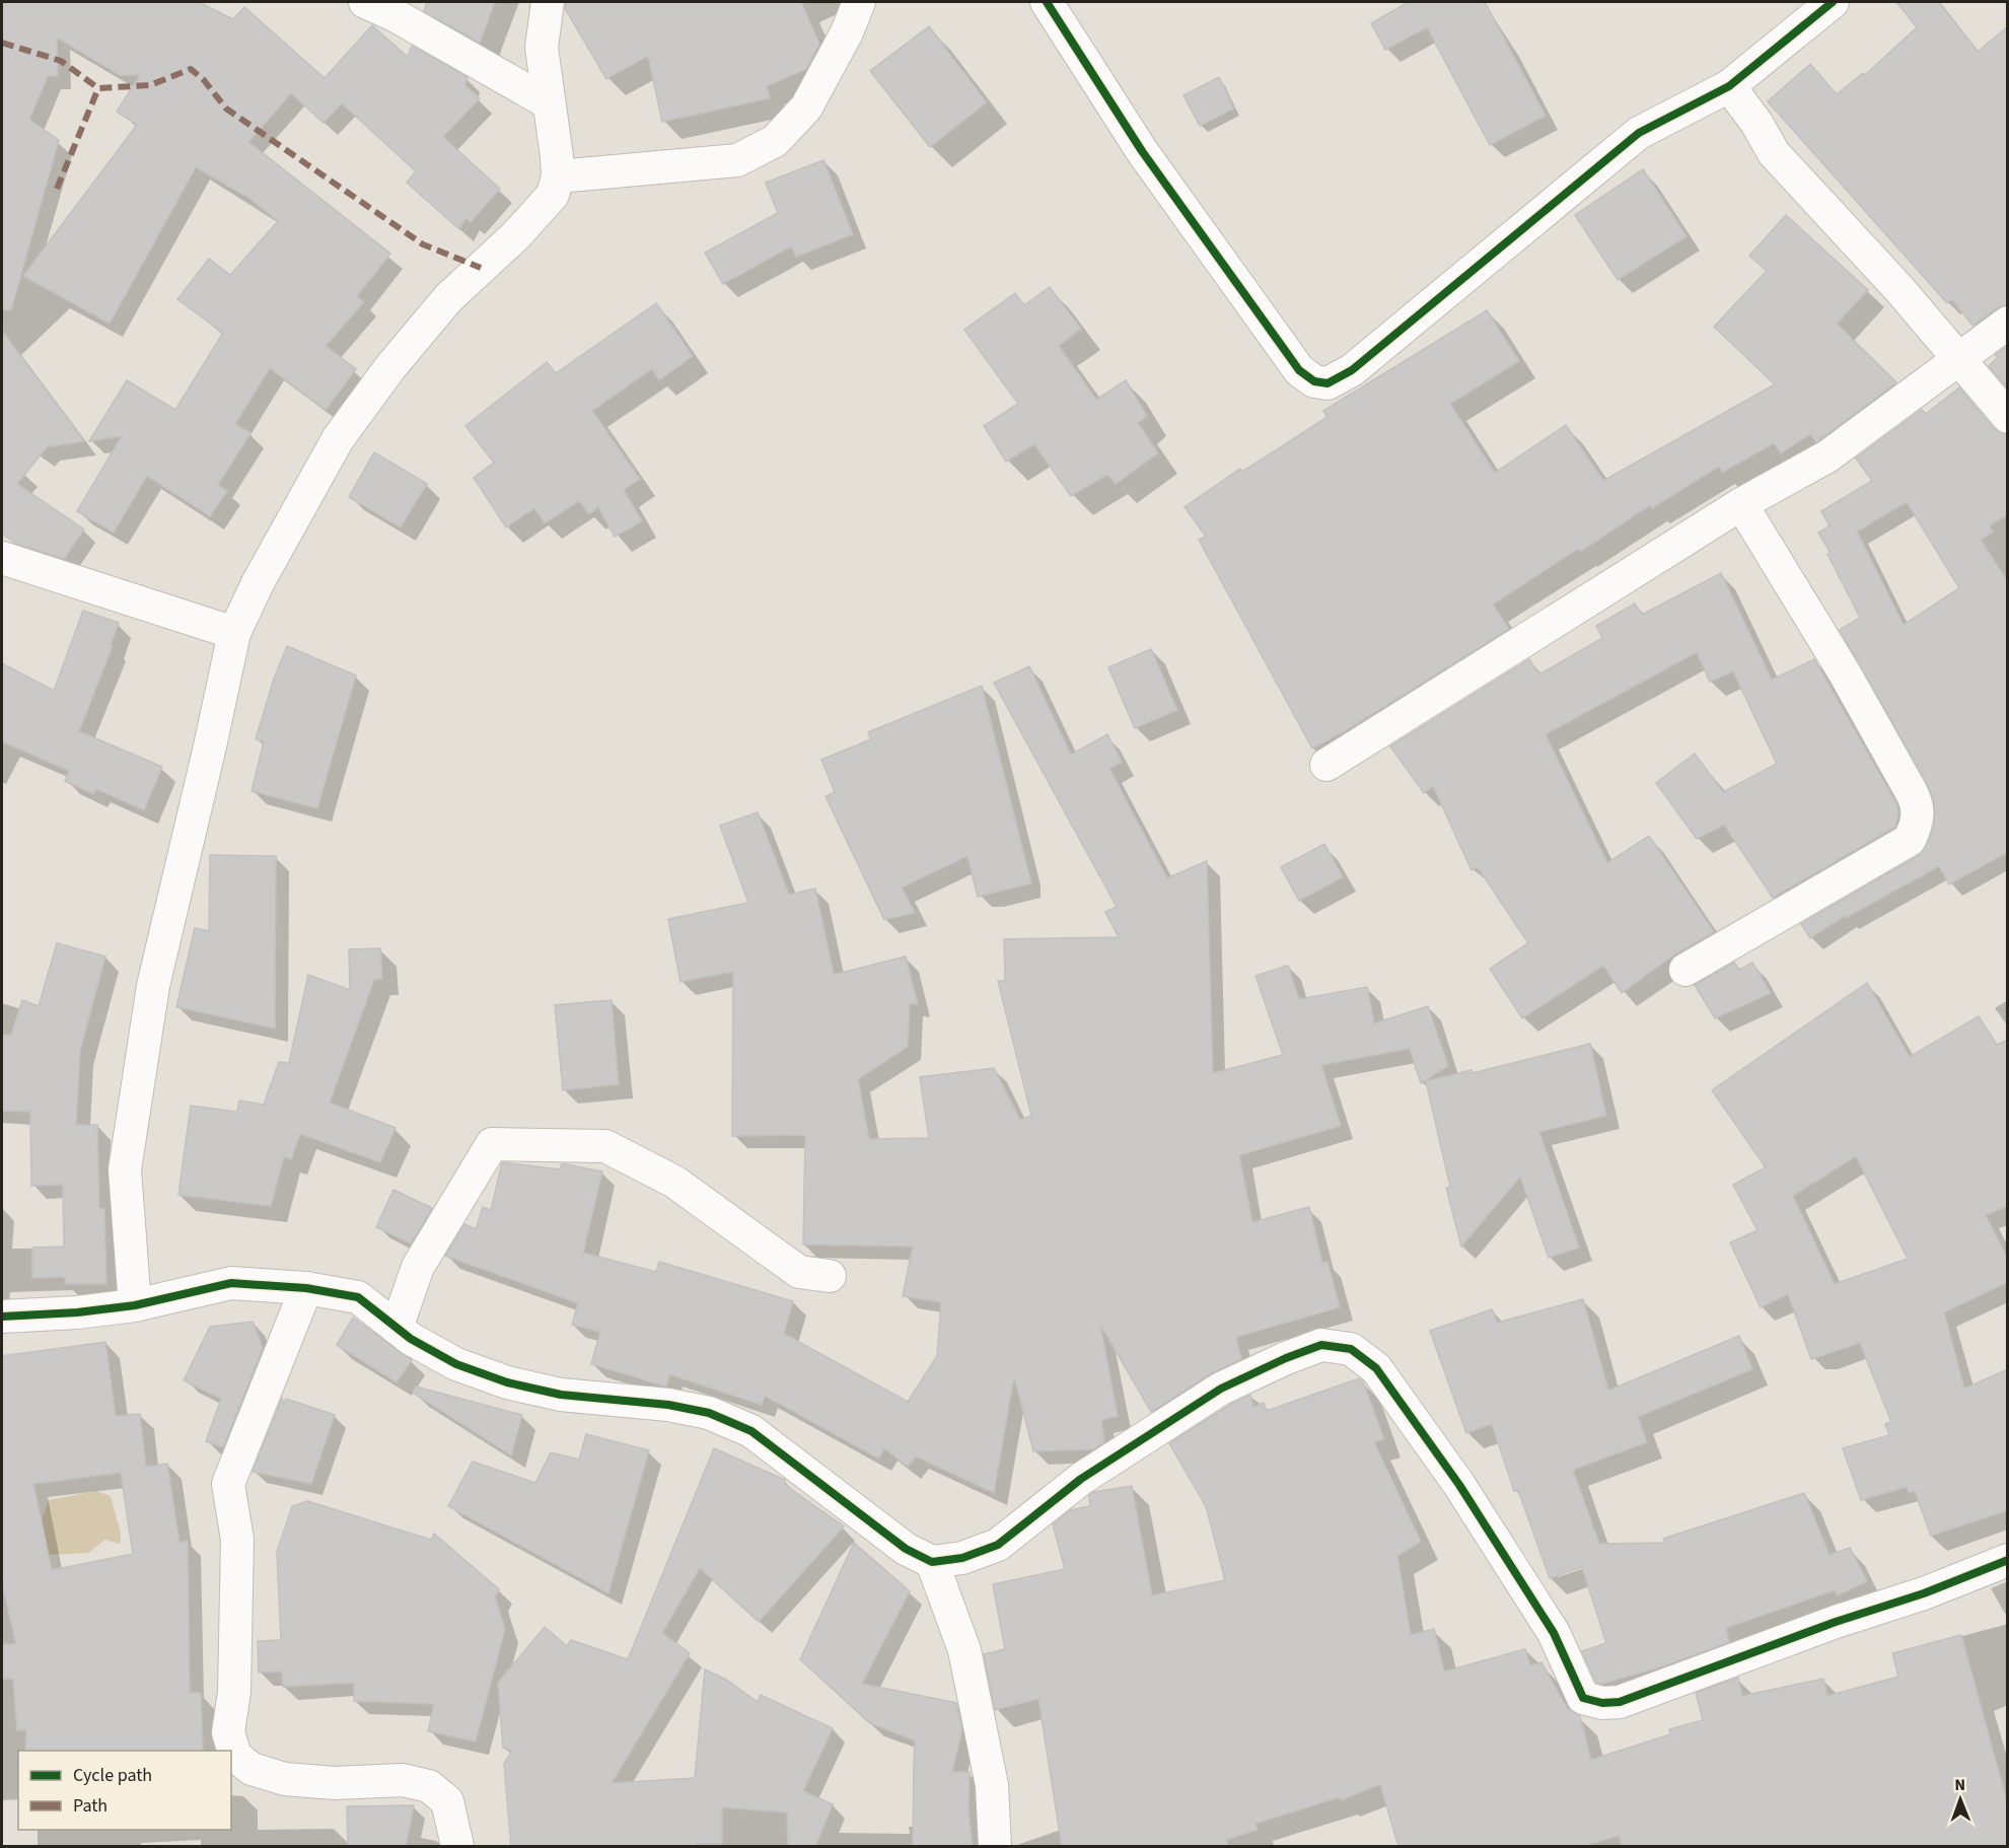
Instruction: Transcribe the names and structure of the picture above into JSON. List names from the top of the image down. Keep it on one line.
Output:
{"legend":["Cycle path","Path"],"north":"top"}
